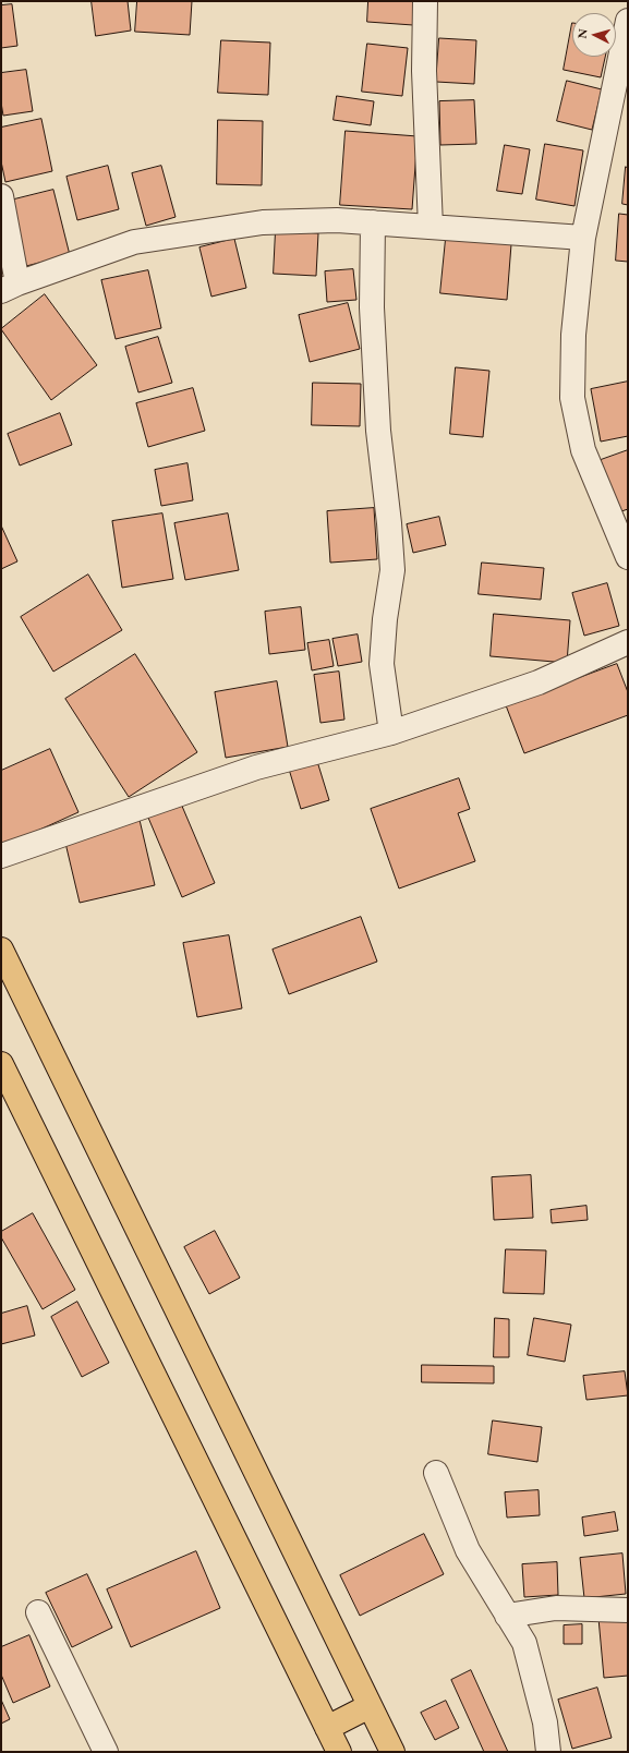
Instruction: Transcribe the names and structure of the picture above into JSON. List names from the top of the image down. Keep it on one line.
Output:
{"north":"left"}
